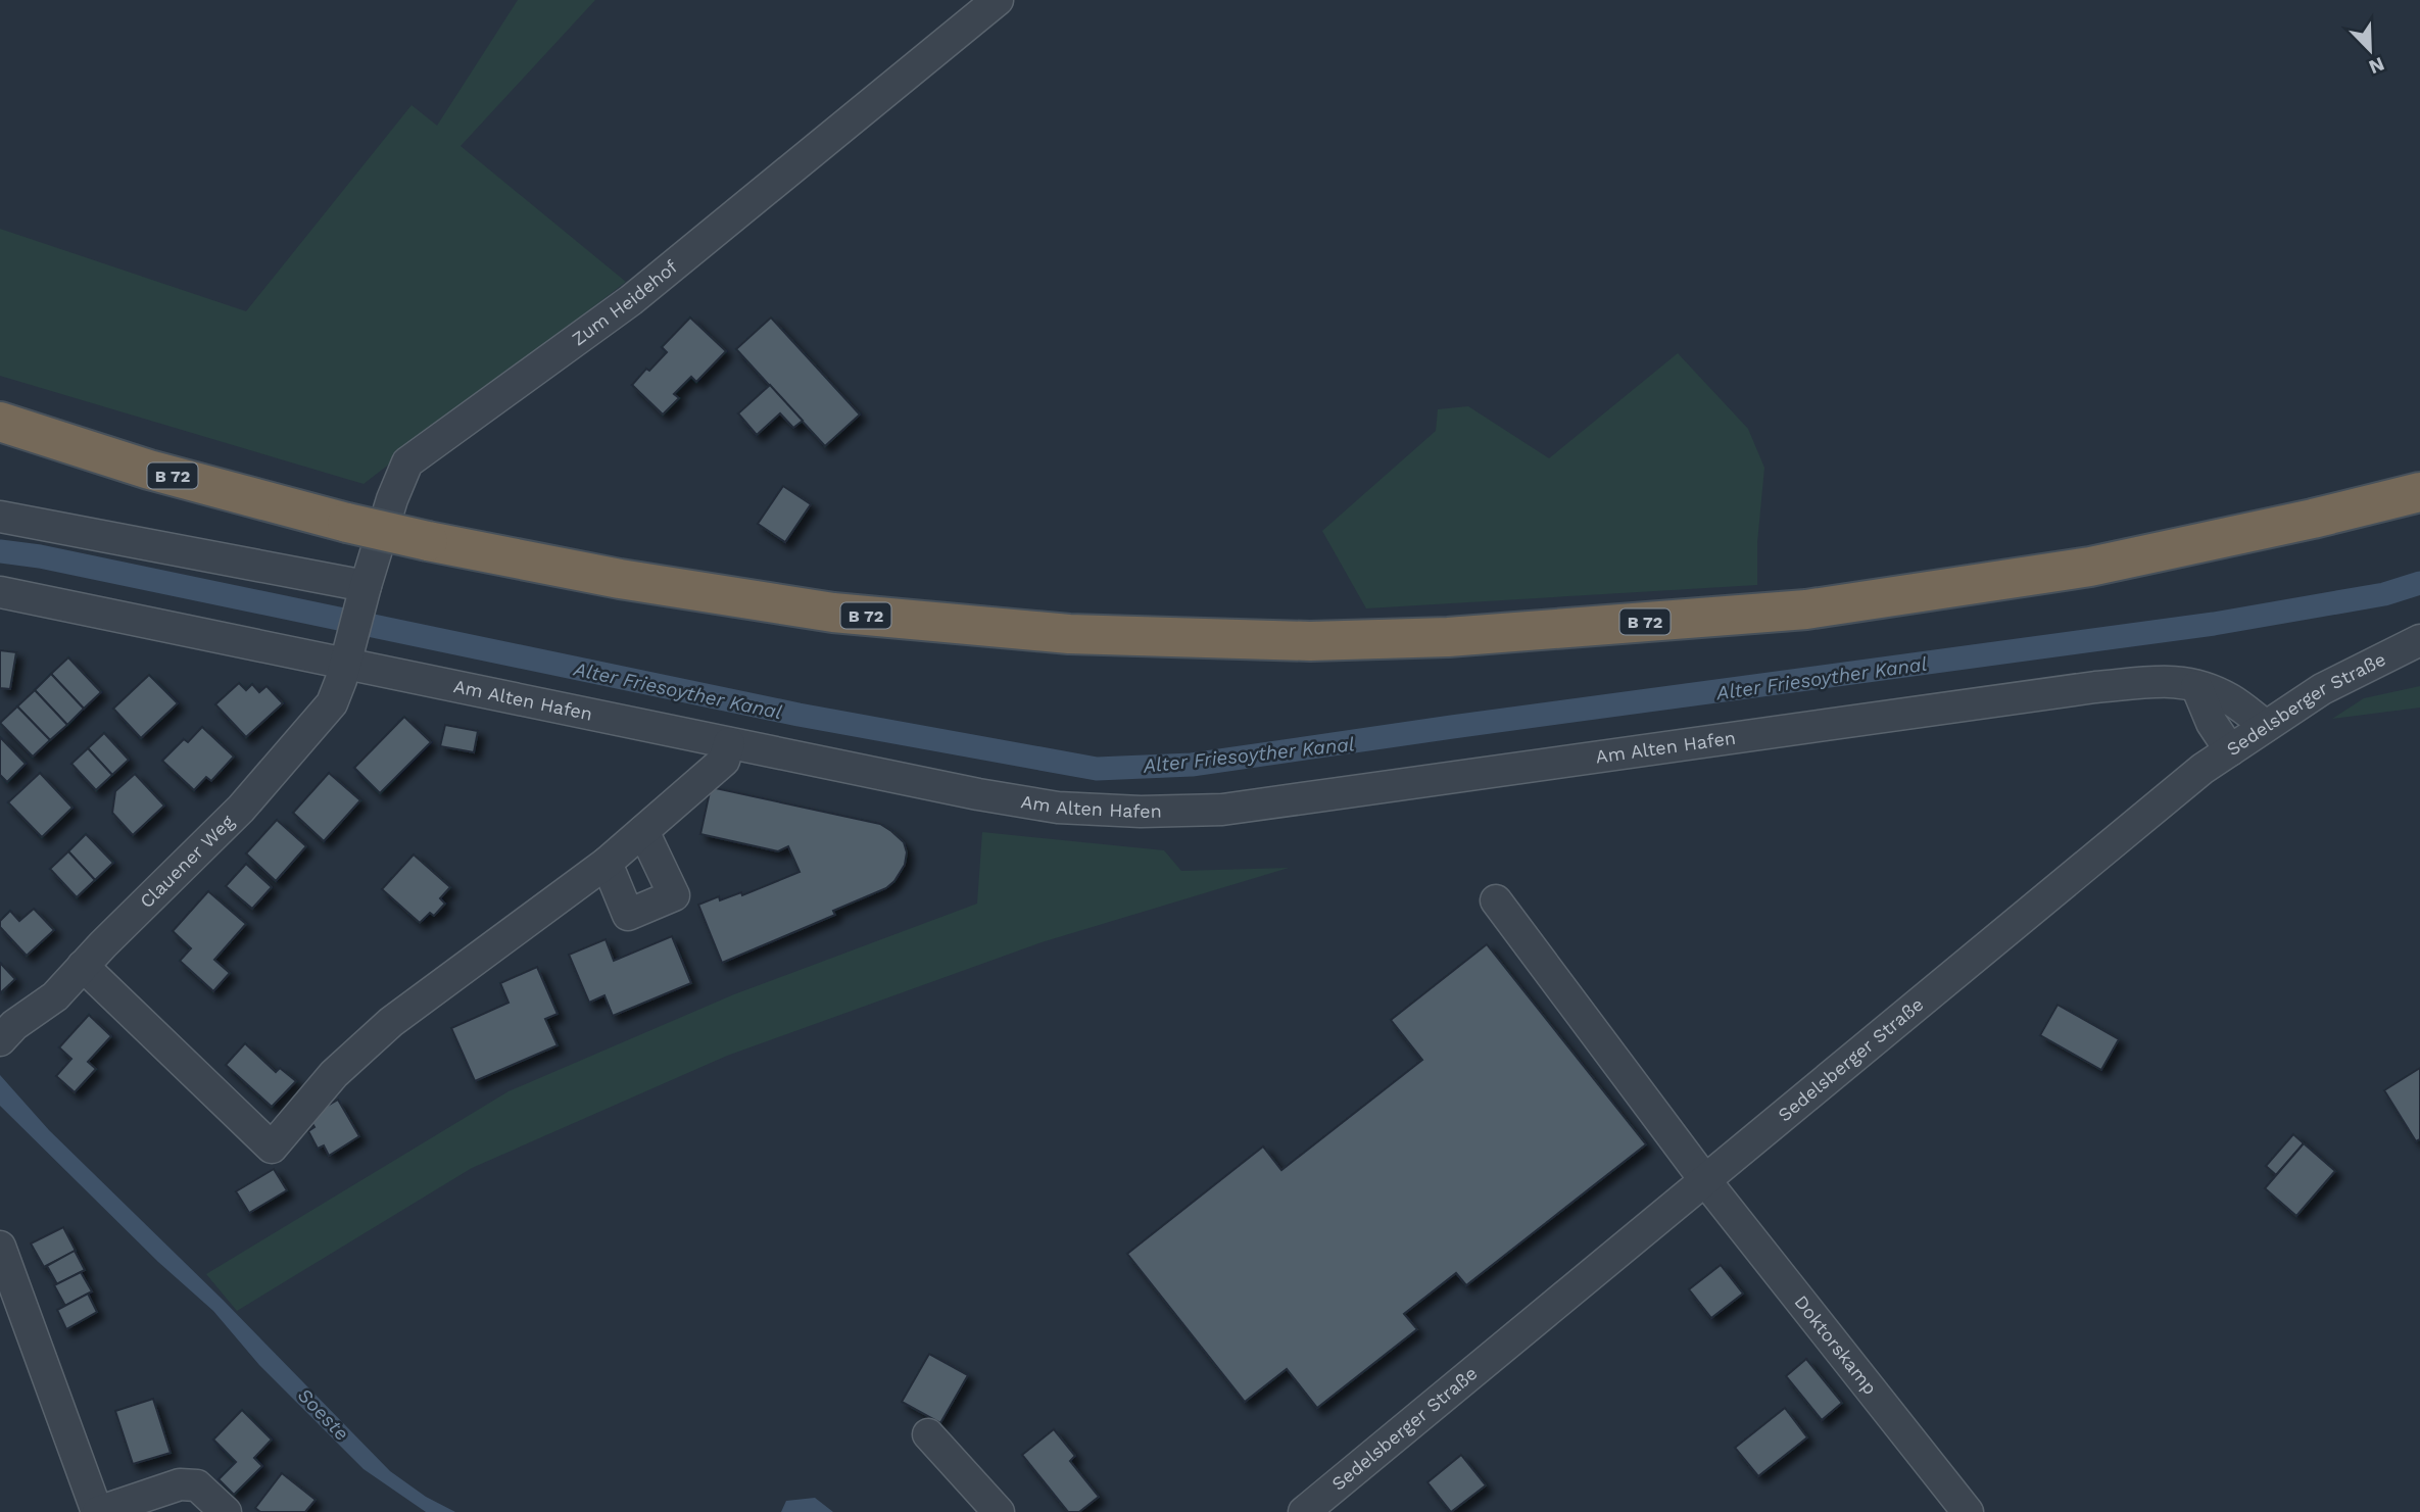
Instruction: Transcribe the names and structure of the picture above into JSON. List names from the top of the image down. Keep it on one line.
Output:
{"streets":{"highway":["B 72"],"street":["Zum Heidehof","Am Alten Hafen","Sedelsberger Straße","Clauener Weg","Doktorskamp"]},"crossings":[["Zum Heidehof","Am Alten Hafen"],["Zum Heidehof","Clauener Weg"],["Am Alten Hafen","Sedelsberger Straße"],["Am Alten Hafen","Clauener Weg"],["Sedelsberger Straße","Doktorskamp"]],"water":["Alter Friesoyther Kanal","Soeste"],"north":"bottom right"}
